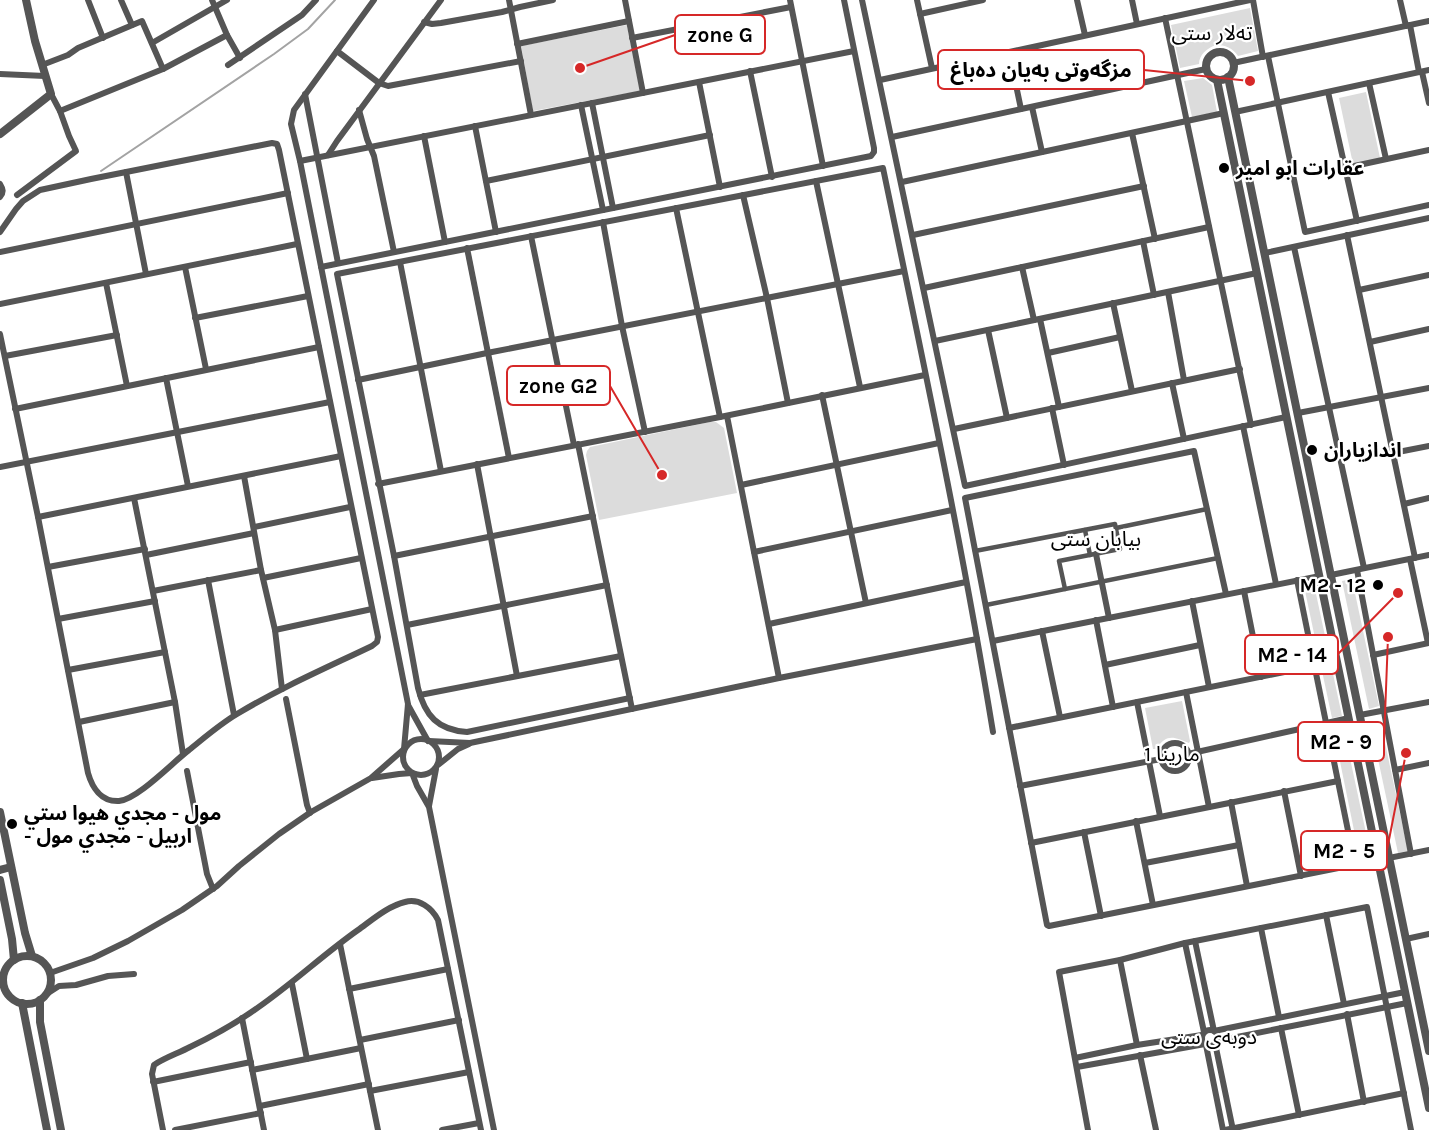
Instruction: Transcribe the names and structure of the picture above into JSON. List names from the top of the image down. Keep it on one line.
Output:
{"districts":["ته‌لار ستی","بیابان ستی","مارینا 1","دوبه‌ی ستی"],"places":["zone G","مزگەوتی بەیان دەباغ","عقارات ابو امير","اندازياران","zone G2","M2 - 12","M2 - 14","M2 - 9","M2 - 5","مول - مجدي هيوا ستي - اربيل - مجدي مول"]}
